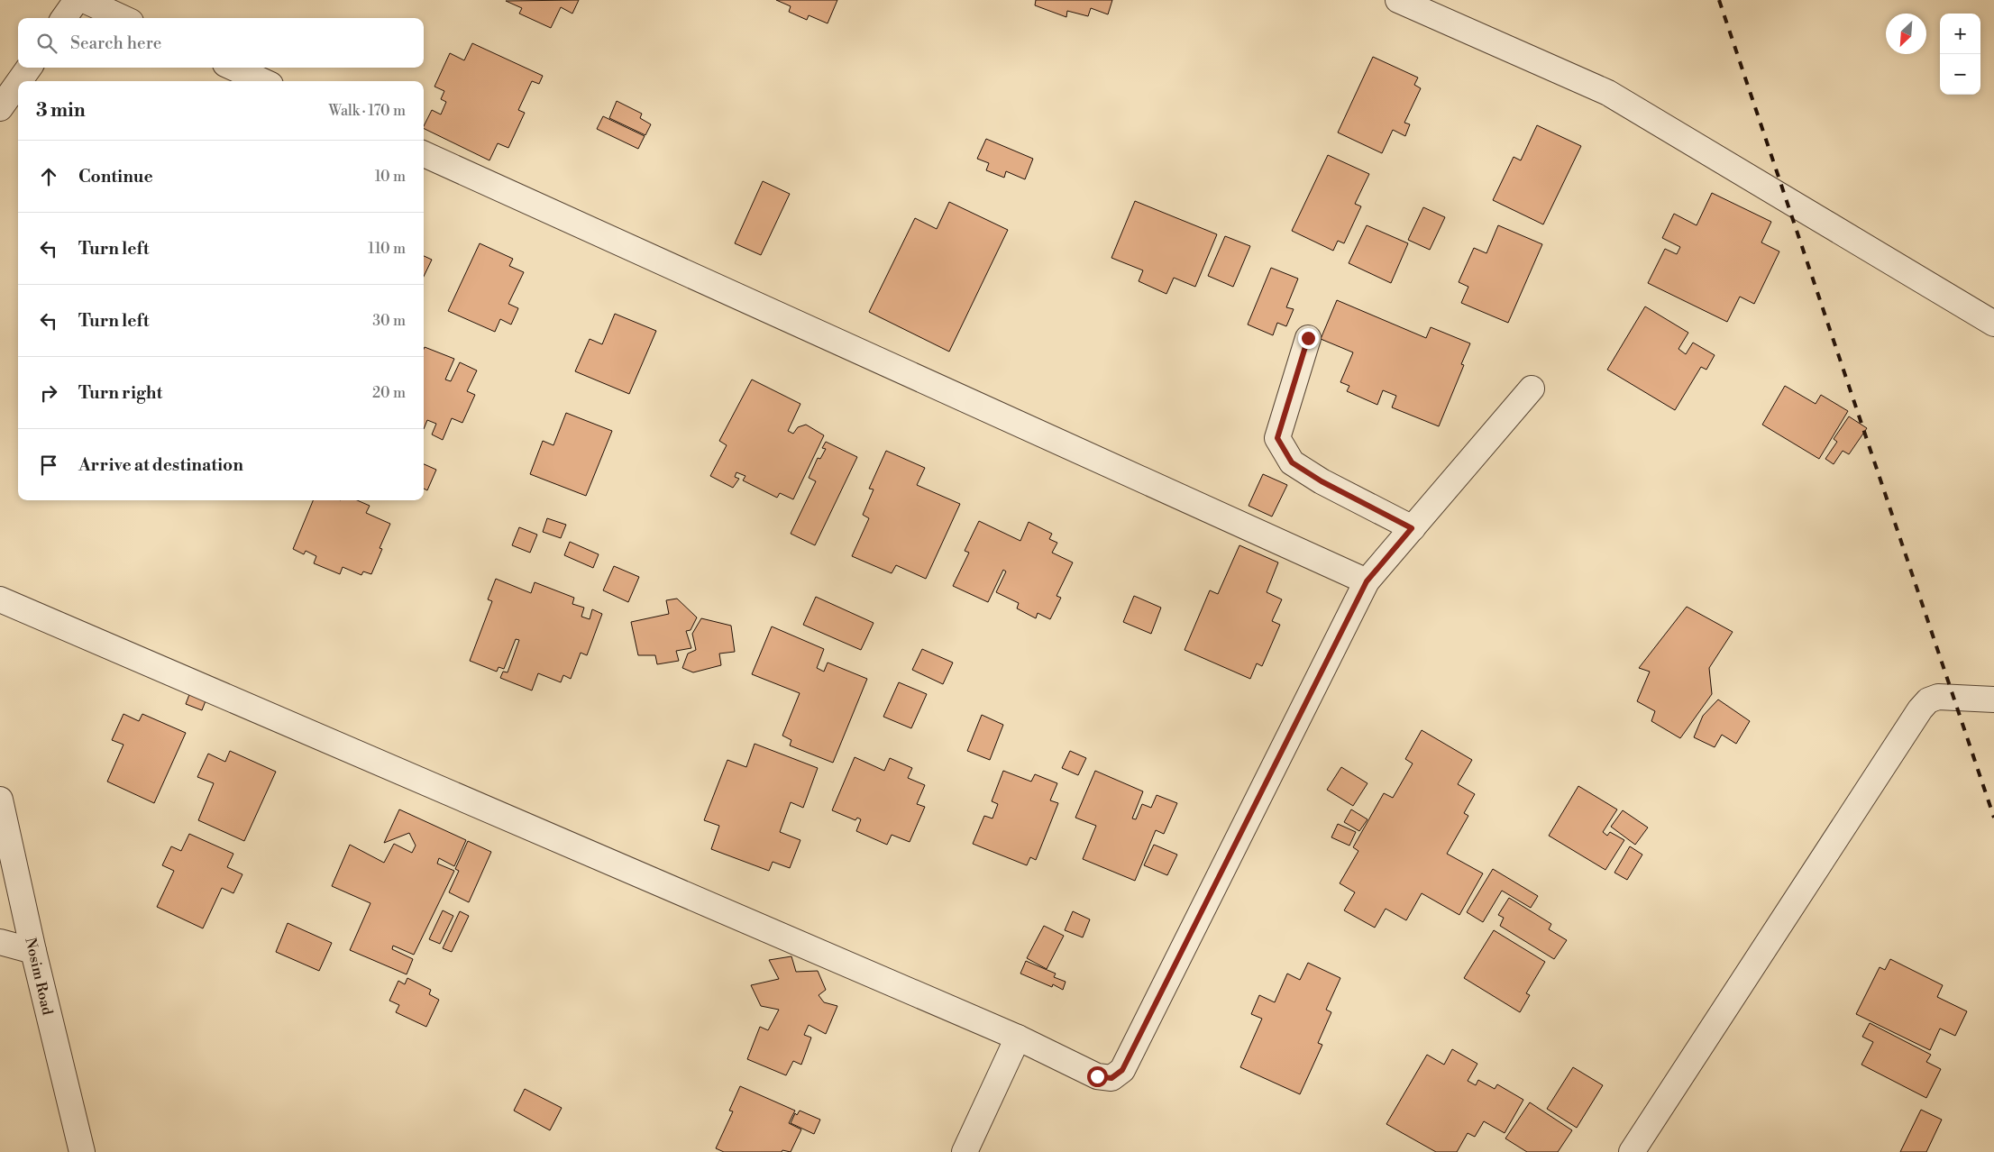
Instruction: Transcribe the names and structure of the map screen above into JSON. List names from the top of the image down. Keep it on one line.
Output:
{"streets":{"street":["Nosim Road"]},"north":"bottom left","page":{"map_buttons":["+","−"],"search":"Search here","heading":["3 min","Walk · 170 m"],"list":[["Continue","10 m"],["Turn left","110 m"],["Turn left","30 m"],["Turn right","20 m"],"Arrive at destination"]}}
